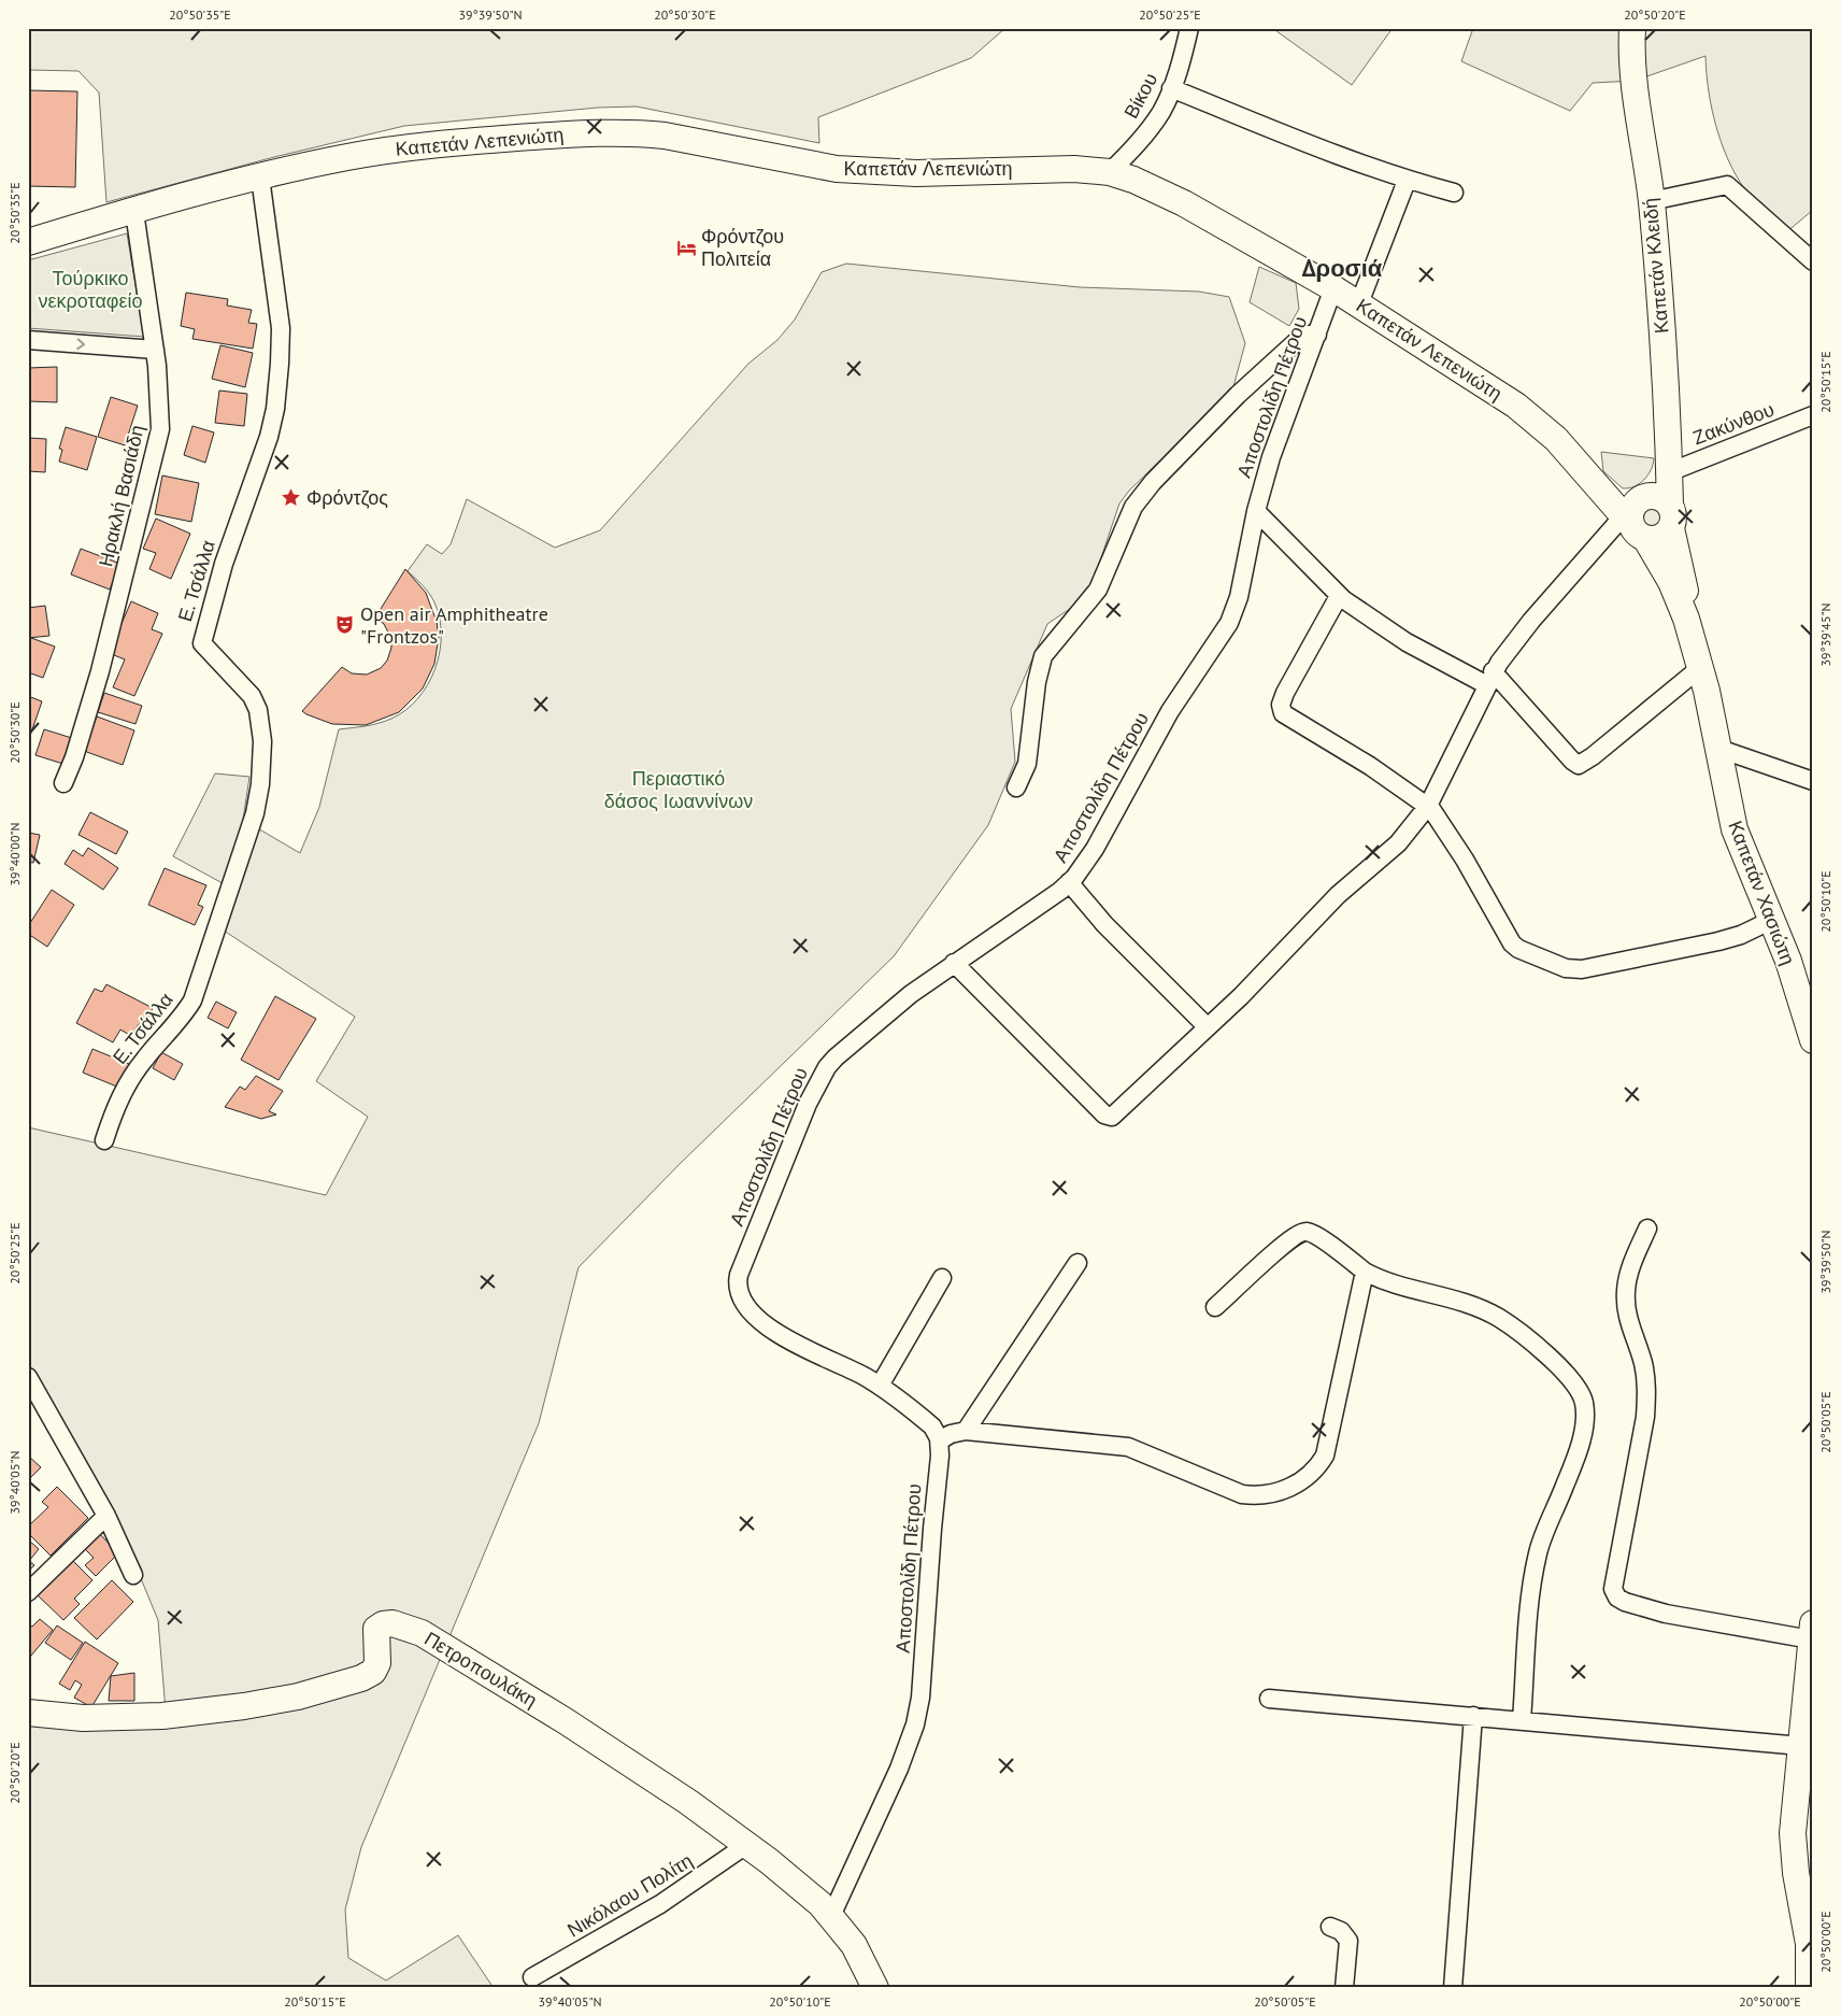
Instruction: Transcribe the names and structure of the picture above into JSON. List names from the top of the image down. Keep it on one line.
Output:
{"streets":{"street":["Βίκου","Καπετάν Λεπενιώτη","Καπετάν Κλειδή","Αποστολίδη Πέτρου","Ζακύνθου","Ηρακλή Βασιάδη","Ε. Τσάλλα","Καπετάν Χασιώτη","Πετροπουλάκη","Νικόλαου Πολίτη"]},"crossings":[["Βίκου","Καπετάν Λεπενιώτη"],["Καπετάν Λεπενιώτη","Καπετάν Κλειδή"],["Καπετάν Λεπενιώτη","Αποστολίδη Πέτρου"],["Καπετάν Λεπενιώτη","Ηρακλή Βασιάδη"],["Καπετάν Λεπενιώτη","Ε. Τσάλλα"],["Καπετάν Λεπενιώτη","Καπετάν Χασιώτη"],["Καπετάν Κλειδή","Ζακύνθου"],["Καπετάν Κλειδή","Καπετάν Χασιώτη"],["Αποστολίδη Πέτρου","Πετροπουλάκη"],["Πετροπουλάκη","Νικόλαου Πολίτη"]],"districts":["Δροσιά"],"parks":["Τούρκικο νεκροταφείο","Περιαστικό δάσος Ιωαννίνων"],"places":{"hotel":["Φρόντζου Πολιτεία"],"place":["Φρόντζος"],"theatre":["Open air Amphitheatre \"Frontzos\""]},"coordinates":["20°50'35\"E","39°39'50\"N","20°50'30\"E","20°50'25\"E","20°50'20\"E","20°50'15\"E","39°39'45\"N","39°40'00\"N","20°50'10\"E","20°50'05\"E","39°40'05\"N","20°50'00\"E"]}
